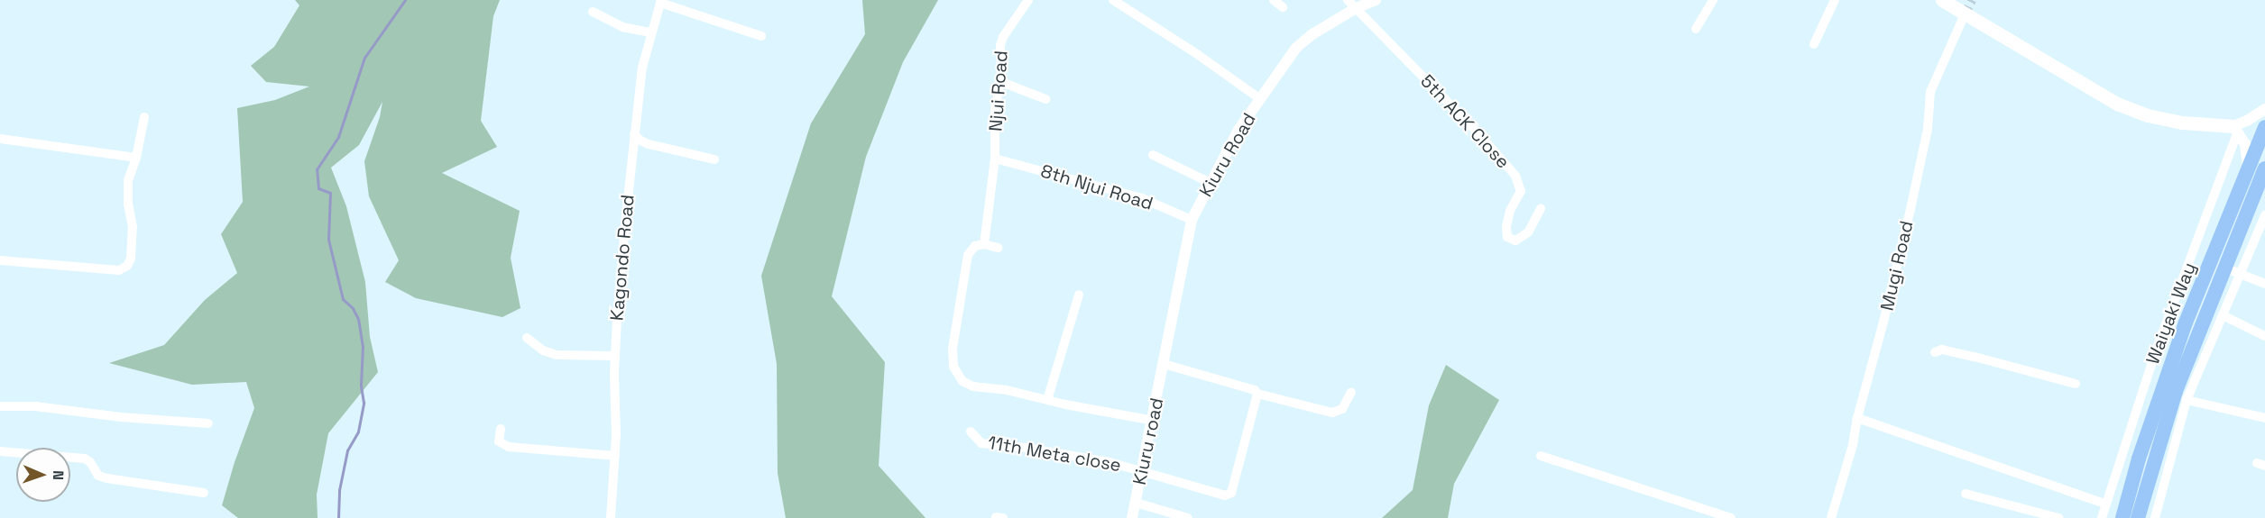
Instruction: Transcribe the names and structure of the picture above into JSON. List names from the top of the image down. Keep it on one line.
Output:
{"streets":{"highway":["Waiyaki Way"],"street":["Njui Road","5th ACK Close","Kiuru Road","8th Njui Road","Kagondo Road","Mugi Road","Kiuru road","11th Meta close"]},"crossings":[["Njui Road","8th Njui Road"],["5th ACK Close","Kiuru Road"],["Kiuru Road","8th Njui Road"],["Kiuru Road","Kiuru road"],["Kiuru road","11th Meta close"]],"north":"right"}
